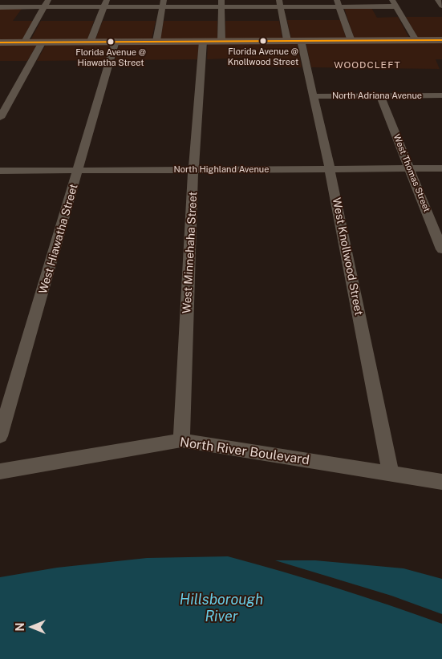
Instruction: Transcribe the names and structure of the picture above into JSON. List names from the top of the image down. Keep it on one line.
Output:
{"streets":{"street":["North Adriana Avenue","North Highland Avenue","West Thomas Street","West Hiawatha Street","West Minnehaha Street","West Knollwood Street","North River Boulevard"]},"crossings":[["North Adriana Avenue","West Thomas Street"],["North Adriana Avenue","West Knollwood Street"],["North Highland Avenue","West Thomas Street"],["North Highland Avenue","West Hiawatha Street"],["North Highland Avenue","West Minnehaha Street"],["North Highland Avenue","West Knollwood Street"],["West Minnehaha Street","North River Boulevard"],["West Knollwood Street","North River Boulevard"]],"districts":["WOODCLEFT"],"water":["Hillsborough River"],"places":["Florida Avenue @ Knollwood Street","Florida Avenue @ Hiawatha Street"],"north":"left"}
